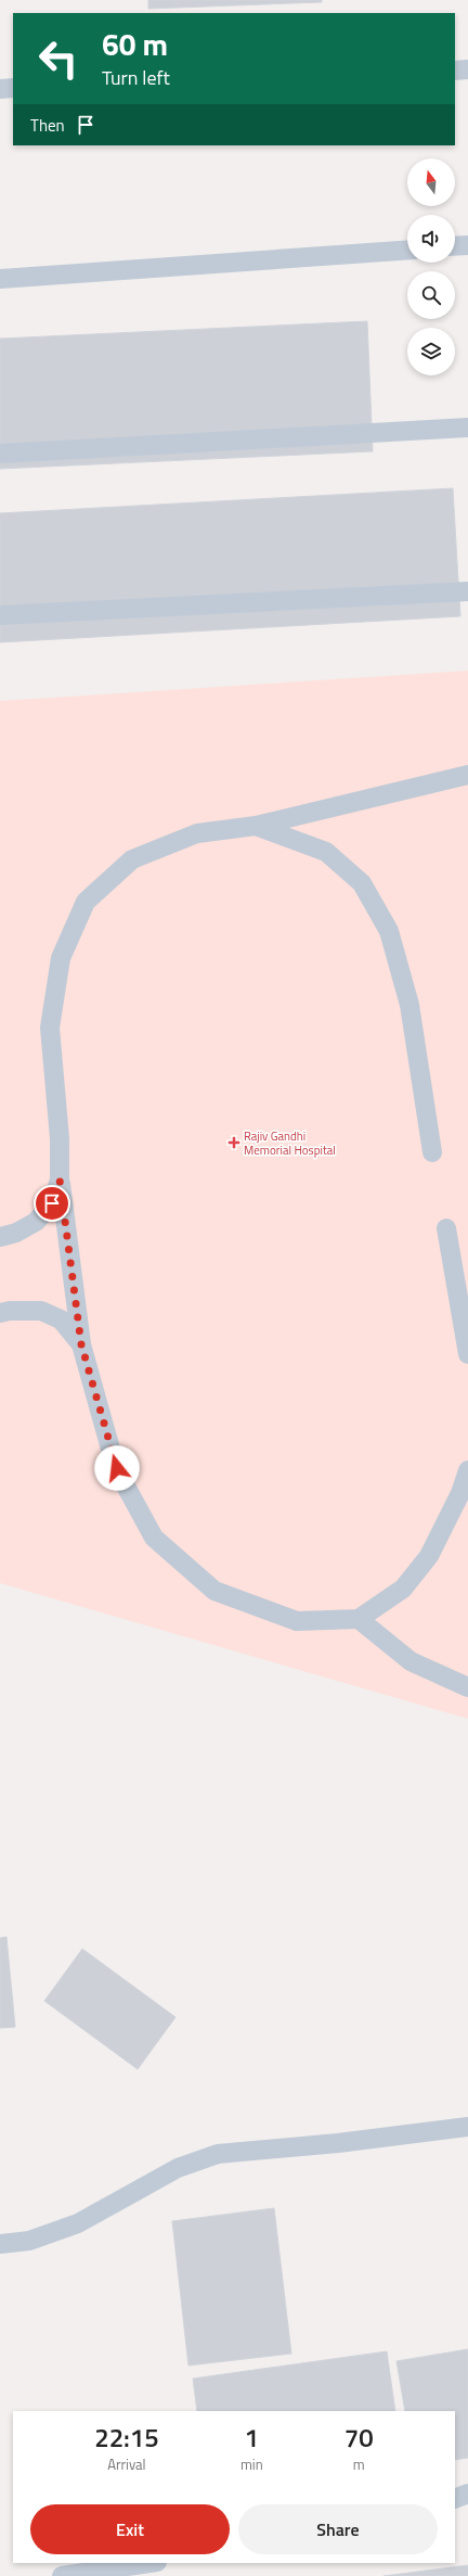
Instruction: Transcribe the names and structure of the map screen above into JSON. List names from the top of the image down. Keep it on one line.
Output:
{"places":{"health":["Rajiv Gandhi Memorial Hospital"]},"north":"top","page":{"turn":["60 m","Turn left"],"then":"Then","eta":["22:15","Arrival","1","min","70","m"],"buttons":["Exit","Share"]}}
